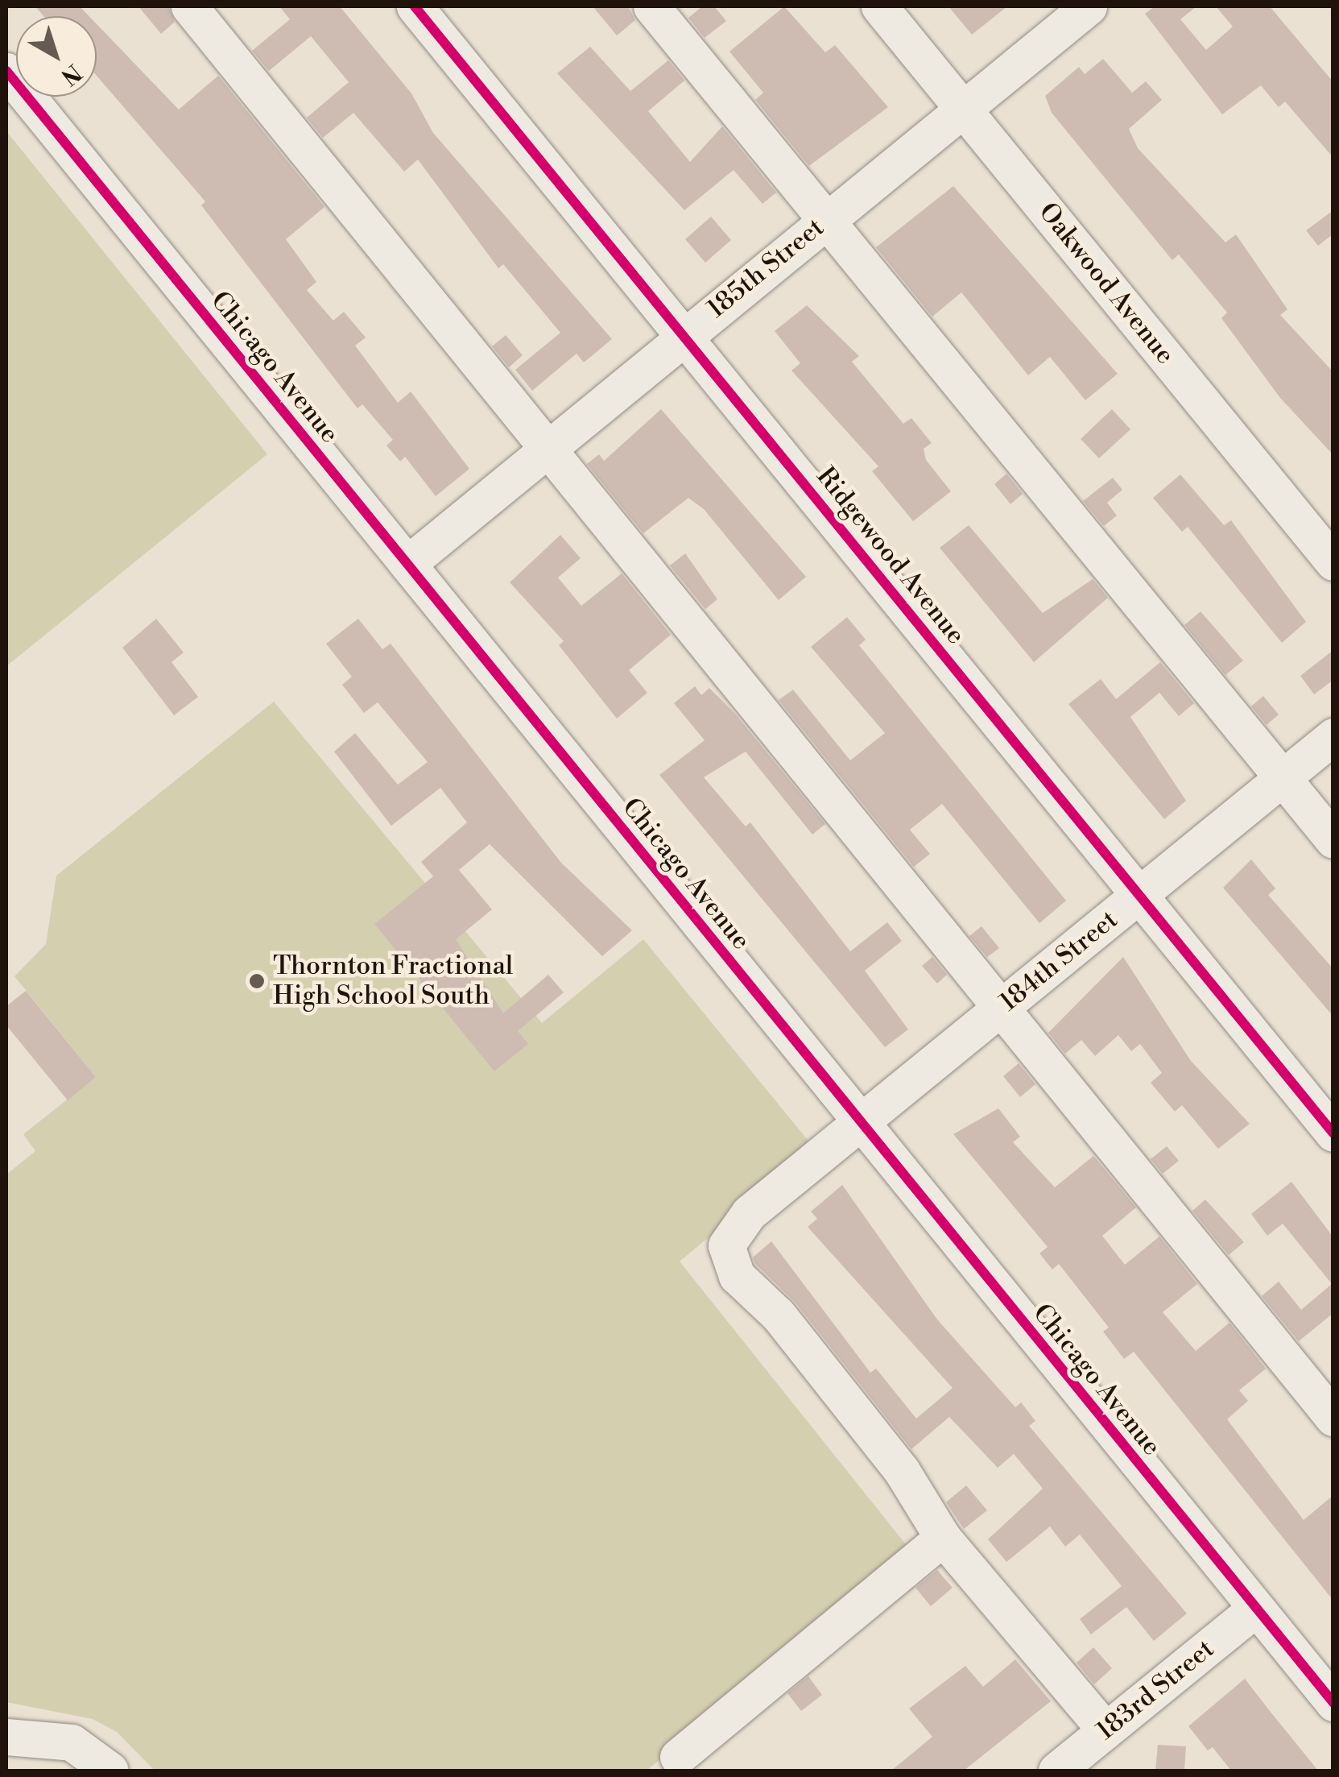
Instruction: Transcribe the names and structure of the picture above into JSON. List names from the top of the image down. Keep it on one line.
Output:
{"streets":{"street":["185th Street","Oakwood Avenue","Chicago Avenue","Ridgewood Avenue","184th Street","183rd Street"]},"crossings":[["185th Street","Oakwood Avenue"],["185th Street","Chicago Avenue"],["185th Street","Ridgewood Avenue"],["Chicago Avenue","184th Street"],["Chicago Avenue","183rd Street"],["Ridgewood Avenue","184th Street"]],"places":["Thornton Fractional High School South"],"north":"bottom right"}
